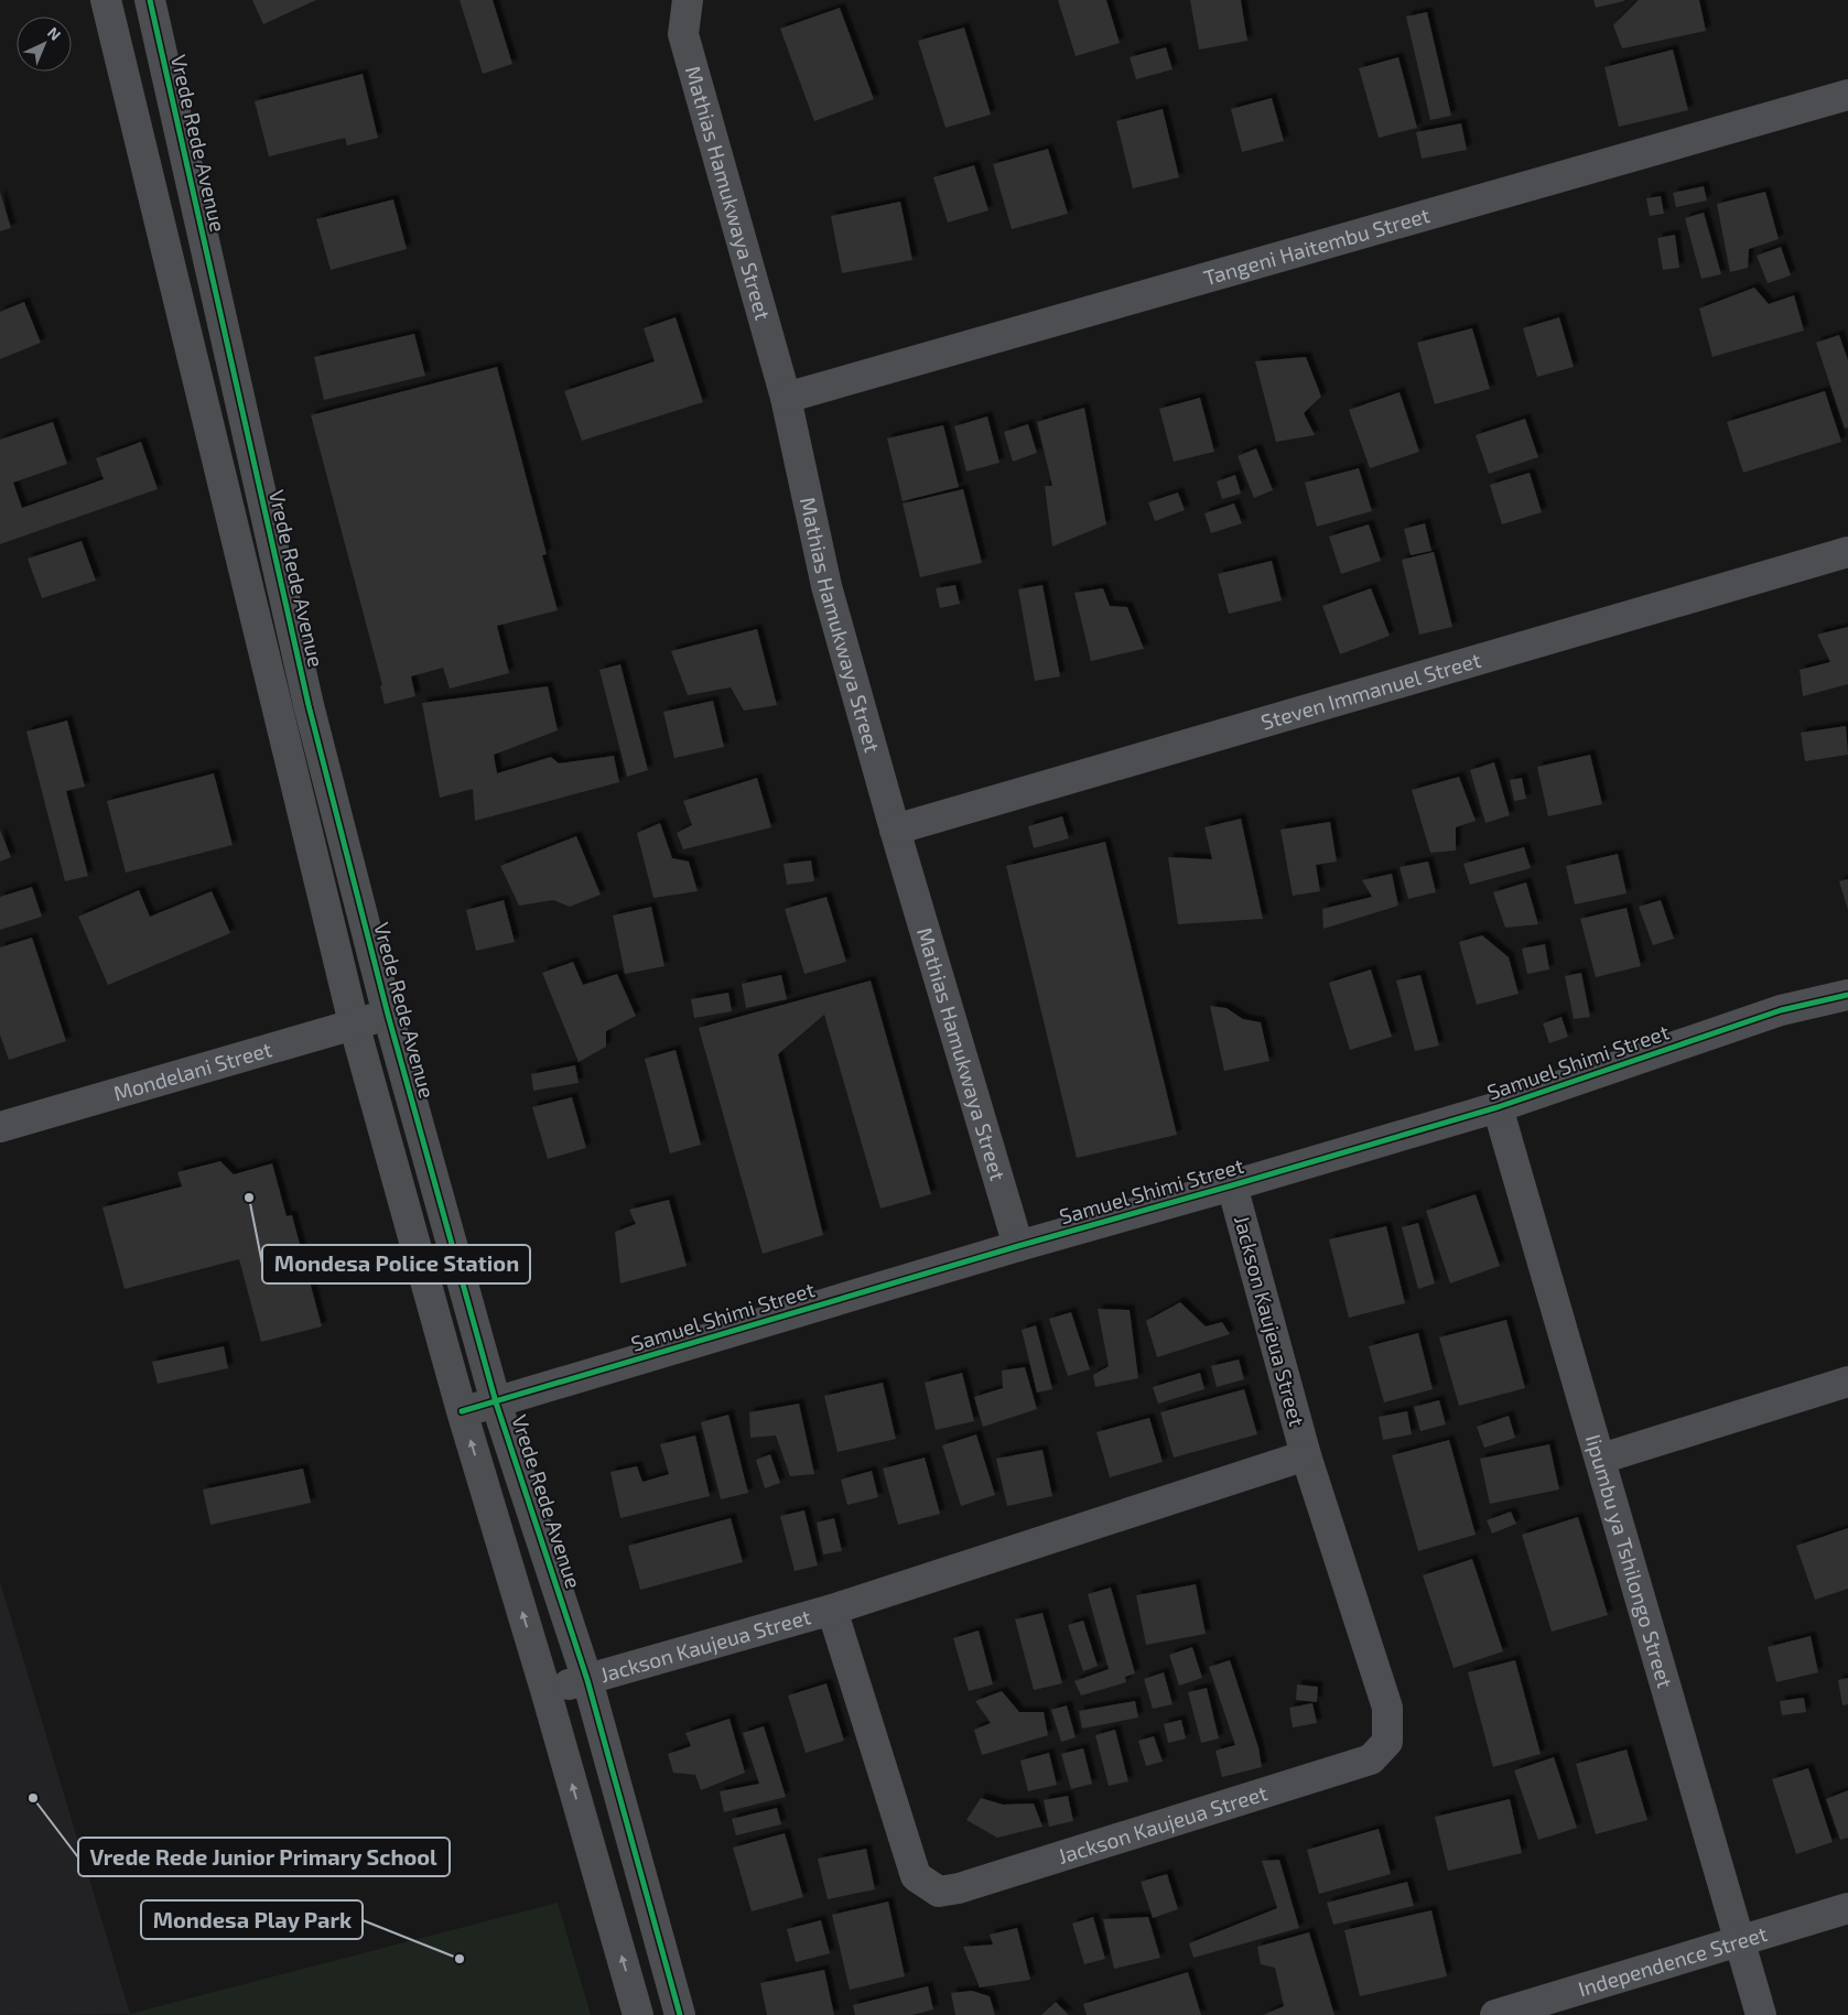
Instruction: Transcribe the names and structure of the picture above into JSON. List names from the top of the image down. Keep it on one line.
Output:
{"streets":{"street":["Vrede Rede Avenue","Mathias Hamukwaya Street","Tangeni Haitembu Street","Steven Immanuel Street","Samuel Shimi Street","Mondelani Street","Jackson Kaujeua Street","Iipumbu ya Tshilongo Street","Independence Street"]},"crossings":[["Vrede Rede Avenue","Samuel Shimi Street"],["Vrede Rede Avenue","Mondelani Street"],["Vrede Rede Avenue","Jackson Kaujeua Street"],["Mathias Hamukwaya Street","Tangeni Haitembu Street"],["Mathias Hamukwaya Street","Steven Immanuel Street"],["Mathias Hamukwaya Street","Samuel Shimi Street"],["Samuel Shimi Street","Jackson Kaujeua Street"],["Samuel Shimi Street","Iipumbu ya Tshilongo Street"],["Iipumbu ya Tshilongo Street","Independence Street"]],"places":["Mondesa Police Station","Vrede Rede Junior Primary School","Mondesa Play Park"],"north":"top right"}
